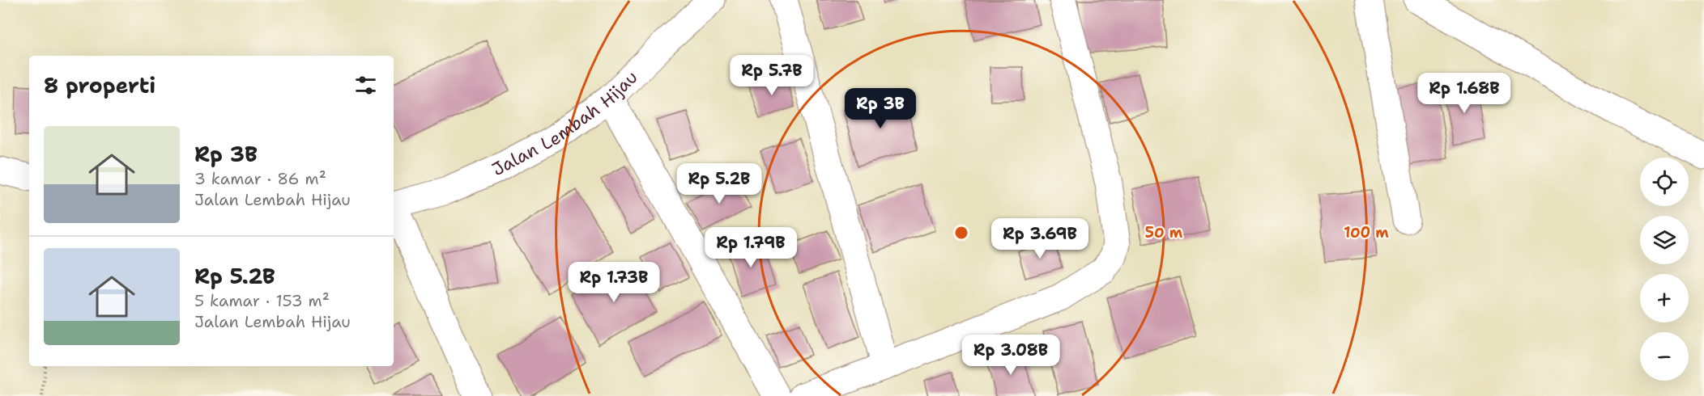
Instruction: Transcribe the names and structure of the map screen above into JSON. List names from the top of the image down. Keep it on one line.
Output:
{"streets":{"street":["Jalan Lembah Hijau"]},"page":{"price":["Rp 5.7B","Rp 1.68B","Rp 3B","Rp 5.2B","Rp 3.69B","Rp 1.79B","Rp 1.73B","Rp 3.08B"],"heading":"8 properti","list":[{"name":"Rp 3B","note":"3 kamar · 86 m² · Jalan Lembah Hijau"},{"name":"Rp 5.2B","note":"5 kamar · 153 m² · Jalan Lembah Hijau"}],"map_buttons":["+","−"]},"rings":["50 m","100 m"]}
